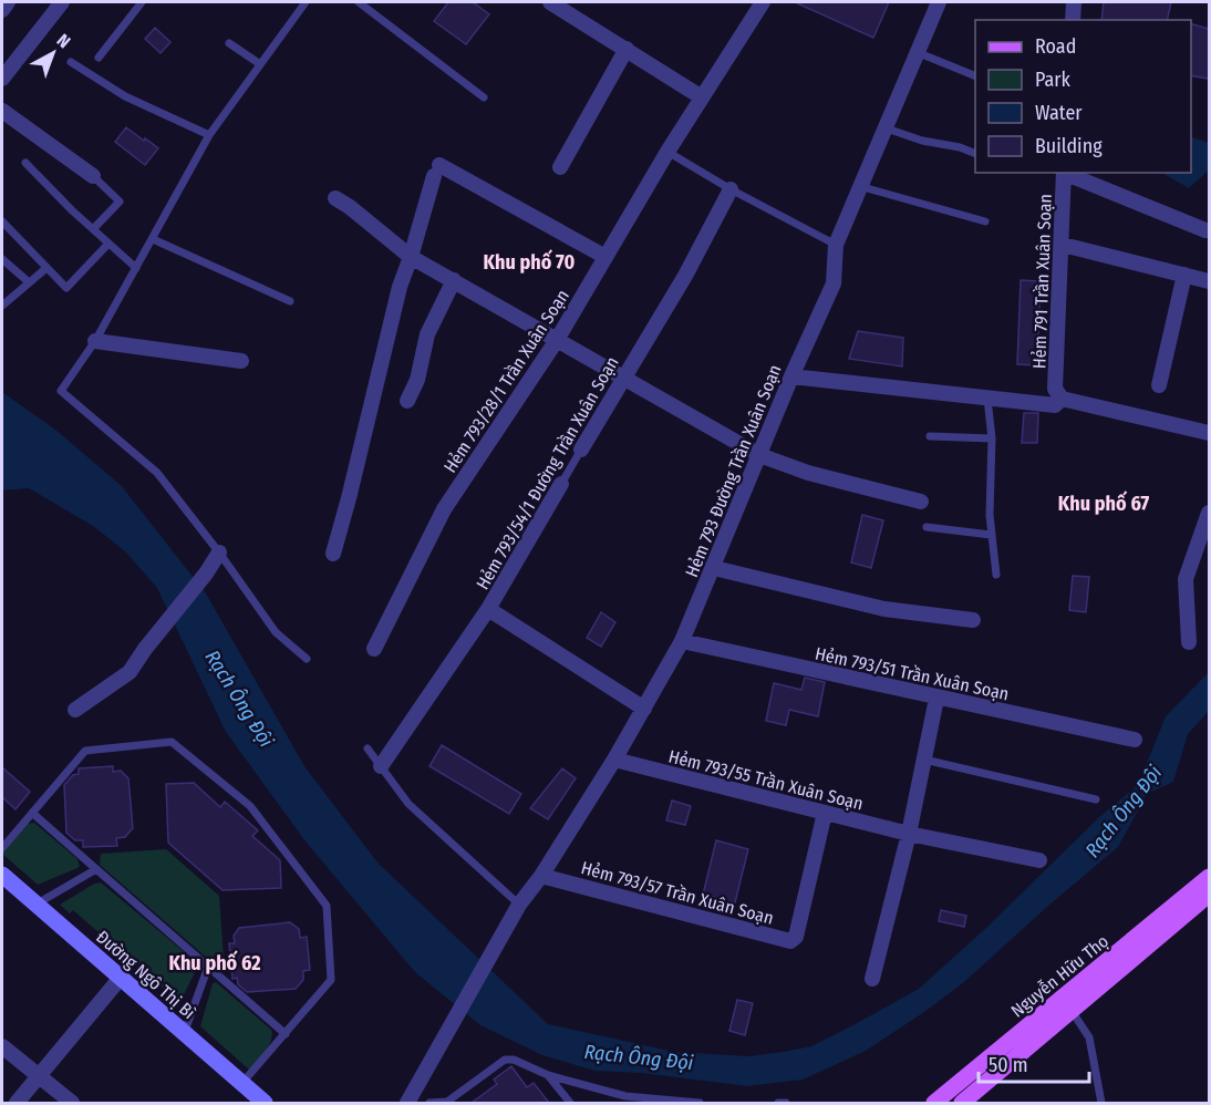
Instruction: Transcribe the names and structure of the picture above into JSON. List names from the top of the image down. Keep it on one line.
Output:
{"streets":{"main road":["Nguyễn Hữu Thọ"],"street":["Hẻm 791 Trần Xuân Soạn","Hẻm 793/28/1 Trần Xuân Soạn","Hẻm 793 Đường Trần Xuân Soạn","Hẻm 793/54/1 Đường Trần Xuân Soạn","Hẻm 793/51 Trần Xuân Soạn","Hẻm 793/55 Trần Xuân Soạn","Hẻm 793/57 Trần Xuân Soạn","Đường Ngô Thị Bì"]},"crossings":[["Hẻm 793 Đường Trần Xuân Soạn","Hẻm 793/51 Trần Xuân Soạn"],["Hẻm 793 Đường Trần Xuân Soạn","Hẻm 793/55 Trần Xuân Soạn"],["Hẻm 793 Đường Trần Xuân Soạn","Hẻm 793/57 Trần Xuân Soạn"],["Hẻm 793/55 Trần Xuân Soạn","Hẻm 793/57 Trần Xuân Soạn"]],"districts":["Khu phố 70","Khu phố 67","Khu phố 62"],"water":["Rạch Ông Đội"],"legend":["Road","Park","Water","Building"],"scale_bar":"50 m","north":"top right"}
